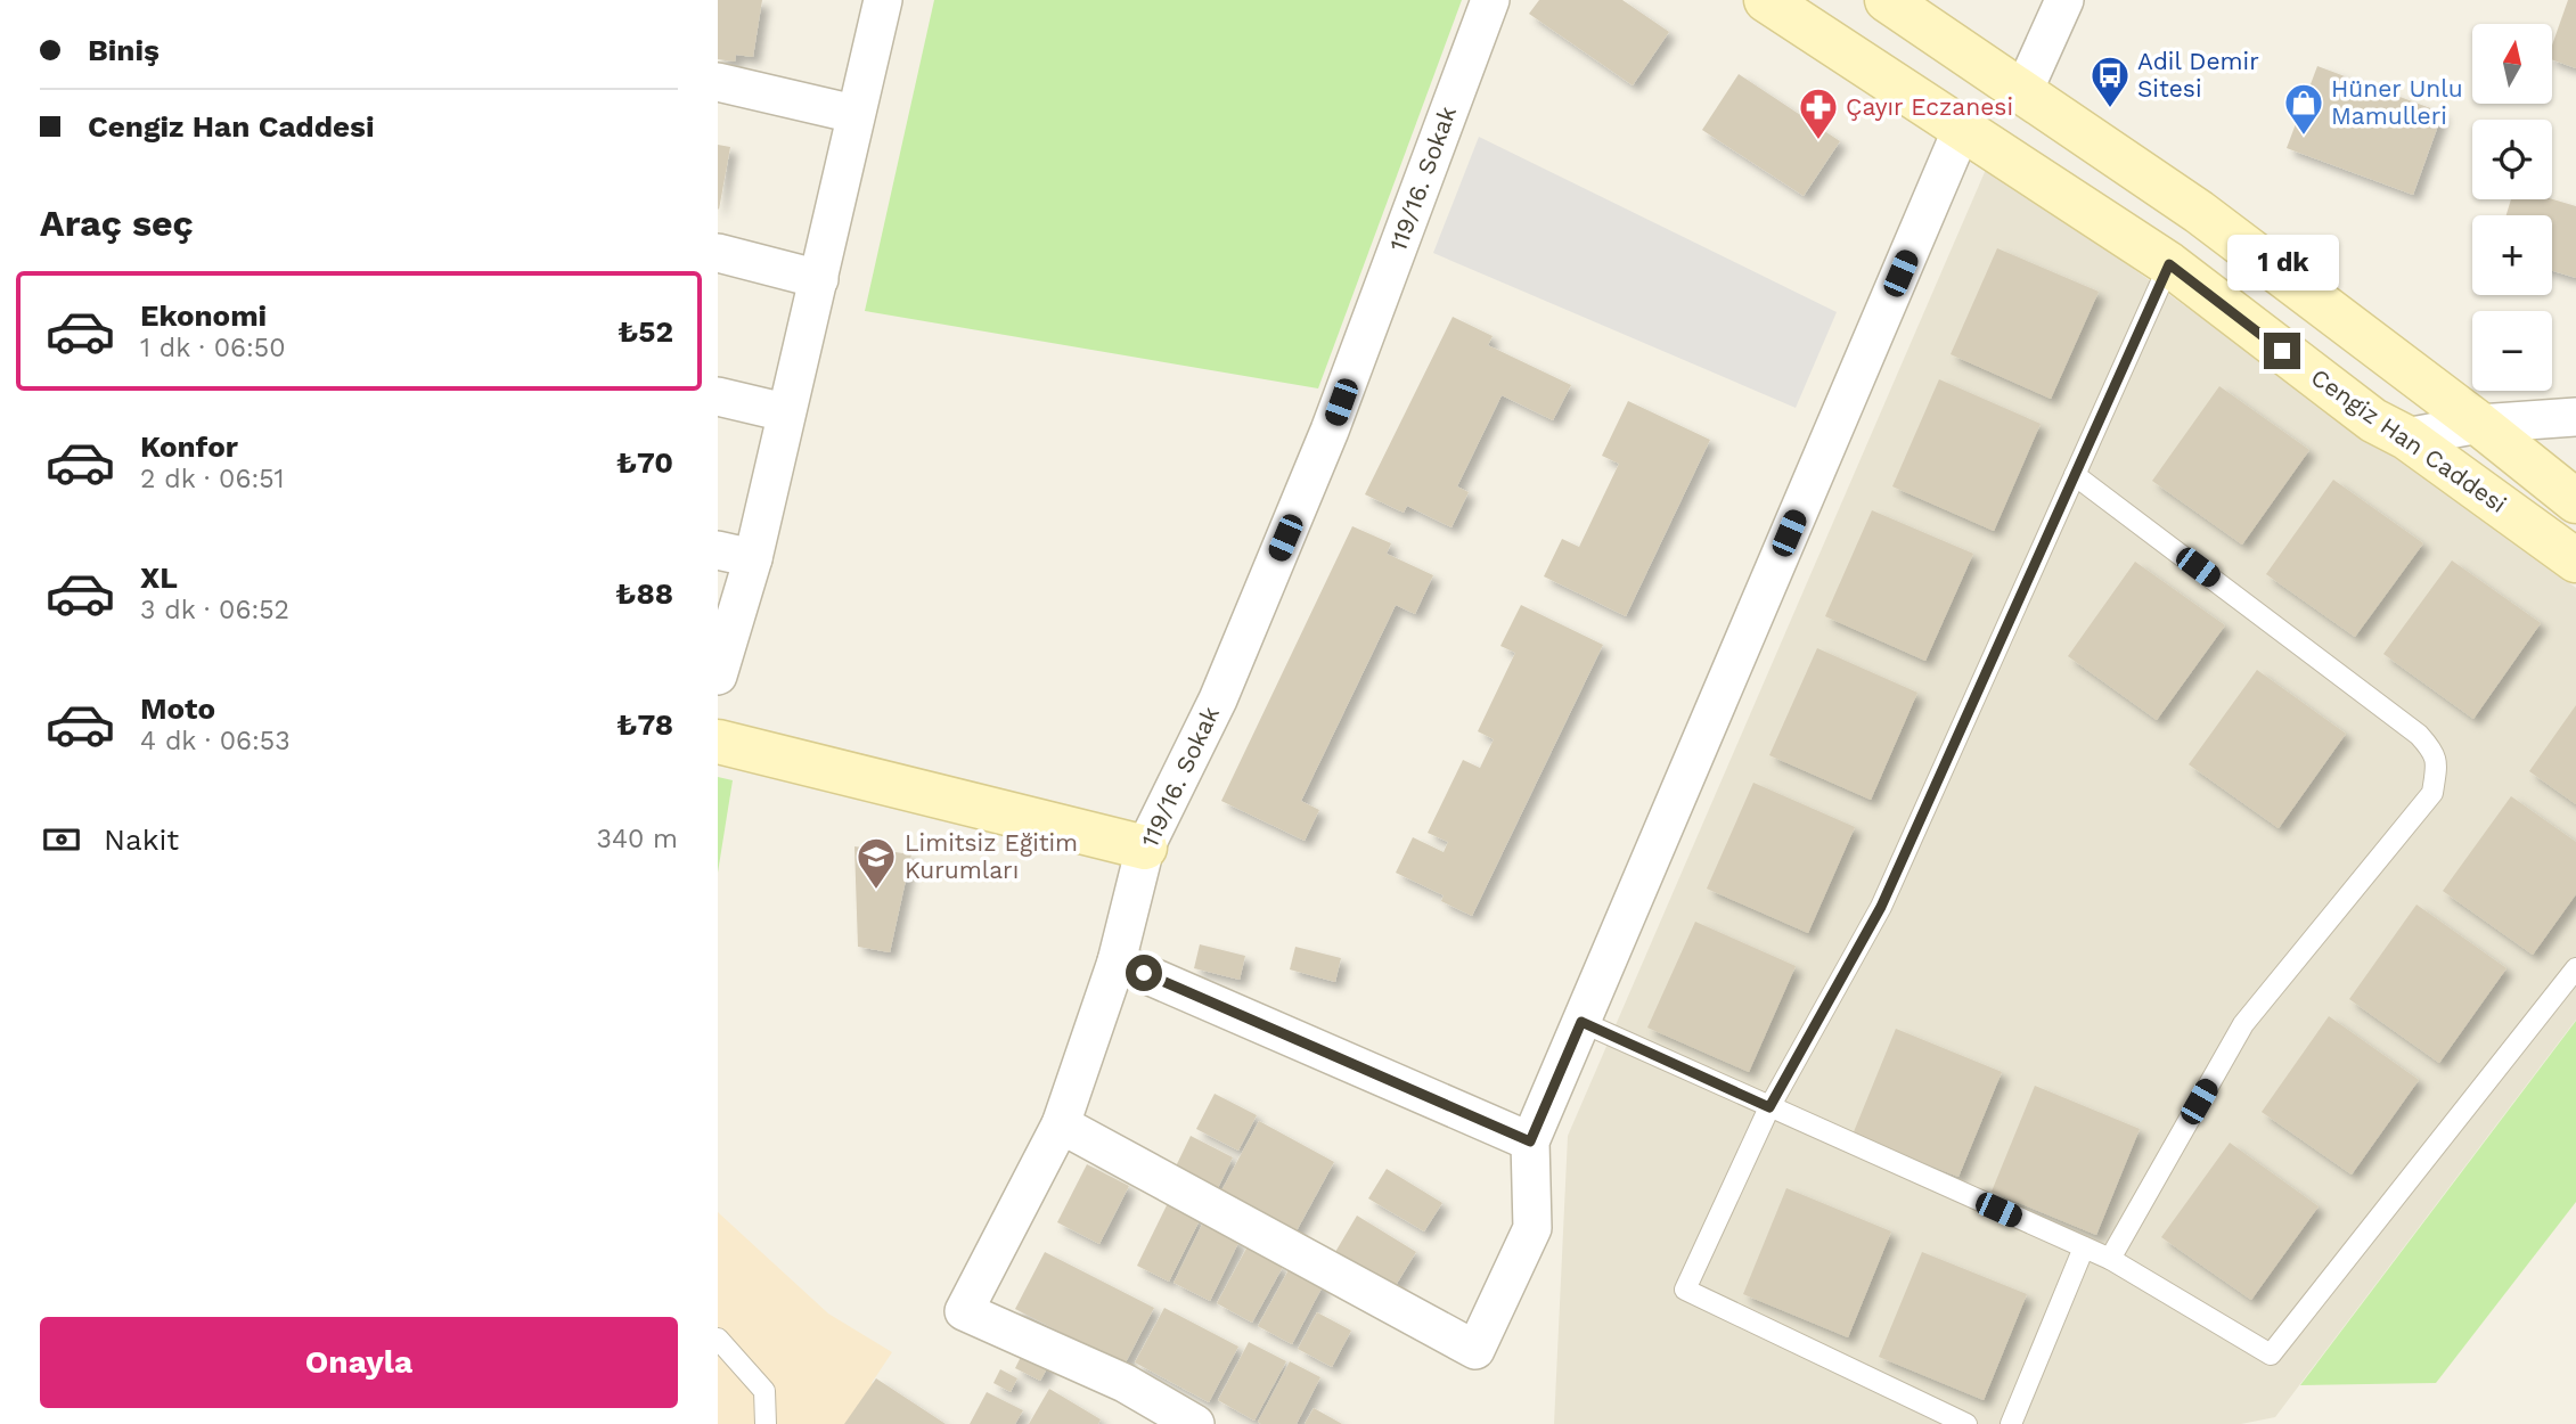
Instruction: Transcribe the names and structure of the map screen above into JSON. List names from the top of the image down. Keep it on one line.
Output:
{"streets":{"main road":["Cengiz Han Caddesi"],"street":["119/16. Sokak"]},"places":{"bus stop":["Adil Demir Sitesi"],"shop":["Hüner Unlu Mamulleri"],"pharmacy":["Çayır Eczanesi"],"school or university":["Limitsiz Eğitim Kurumları"]},"north":"top","page":{"banner":["Biniş","Cengiz Han Caddesi"],"map_buttons":["+","−"],"heading":"Araç seç","bubble":"1 dk","list":[{"name":"Ekonomi","note":"1 dk · 06:50","value":"₺52"},{"name":"Konfor","note":"2 dk · 06:51","value":"₺70"},{"name":"XL","note":"3 dk · 06:52","value":"₺88"},{"name":"Moto","note":"4 dk · 06:53","value":"₺78"}],"pay":["Nakit","340 m"],"buttons":"Onayla"}}
